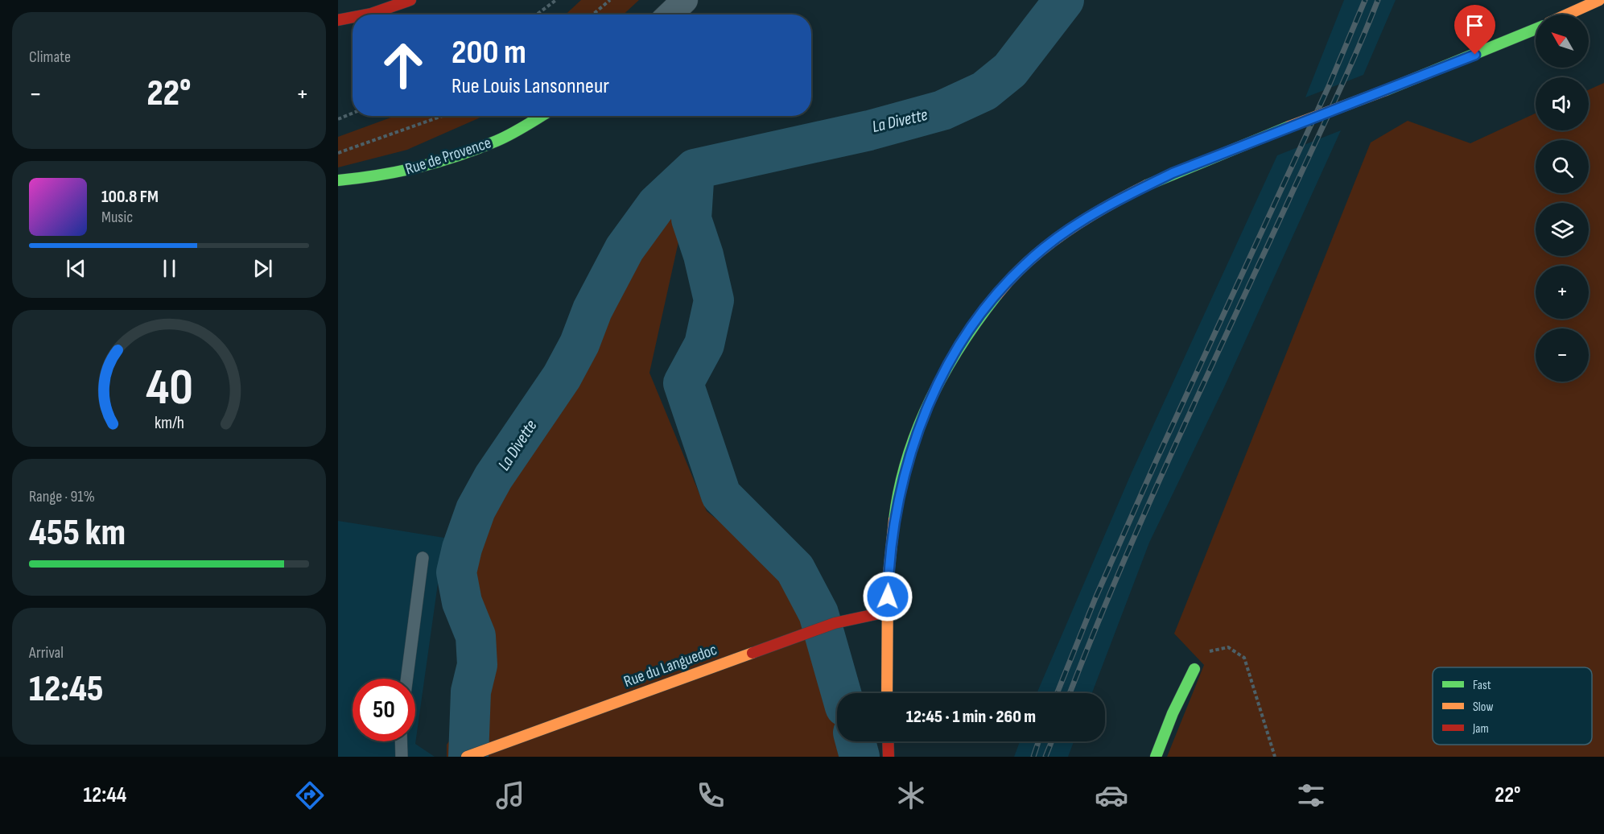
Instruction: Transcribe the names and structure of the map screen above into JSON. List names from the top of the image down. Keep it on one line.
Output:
{"streets":{"main road":["Rue de Provence","Rue du Languedoc"]},"water":["La Divette"],"legend":["Fast","Slow","Jam"],"north":"top left","page":{"tile":["Climate",["Range · 91%","455 km"],["Arrival","12:45"]],"map_buttons":["+","−"],"turn":["200 m","Rue Louis Lansonneur"],"heat":["−","22°","+"],"song":["100.8 FM","Music"],"limit":"50","trip":"12:45 · 1 min · 260 m","tabs":["12:44","22°"],"gauge":["40","km/h"]}}
